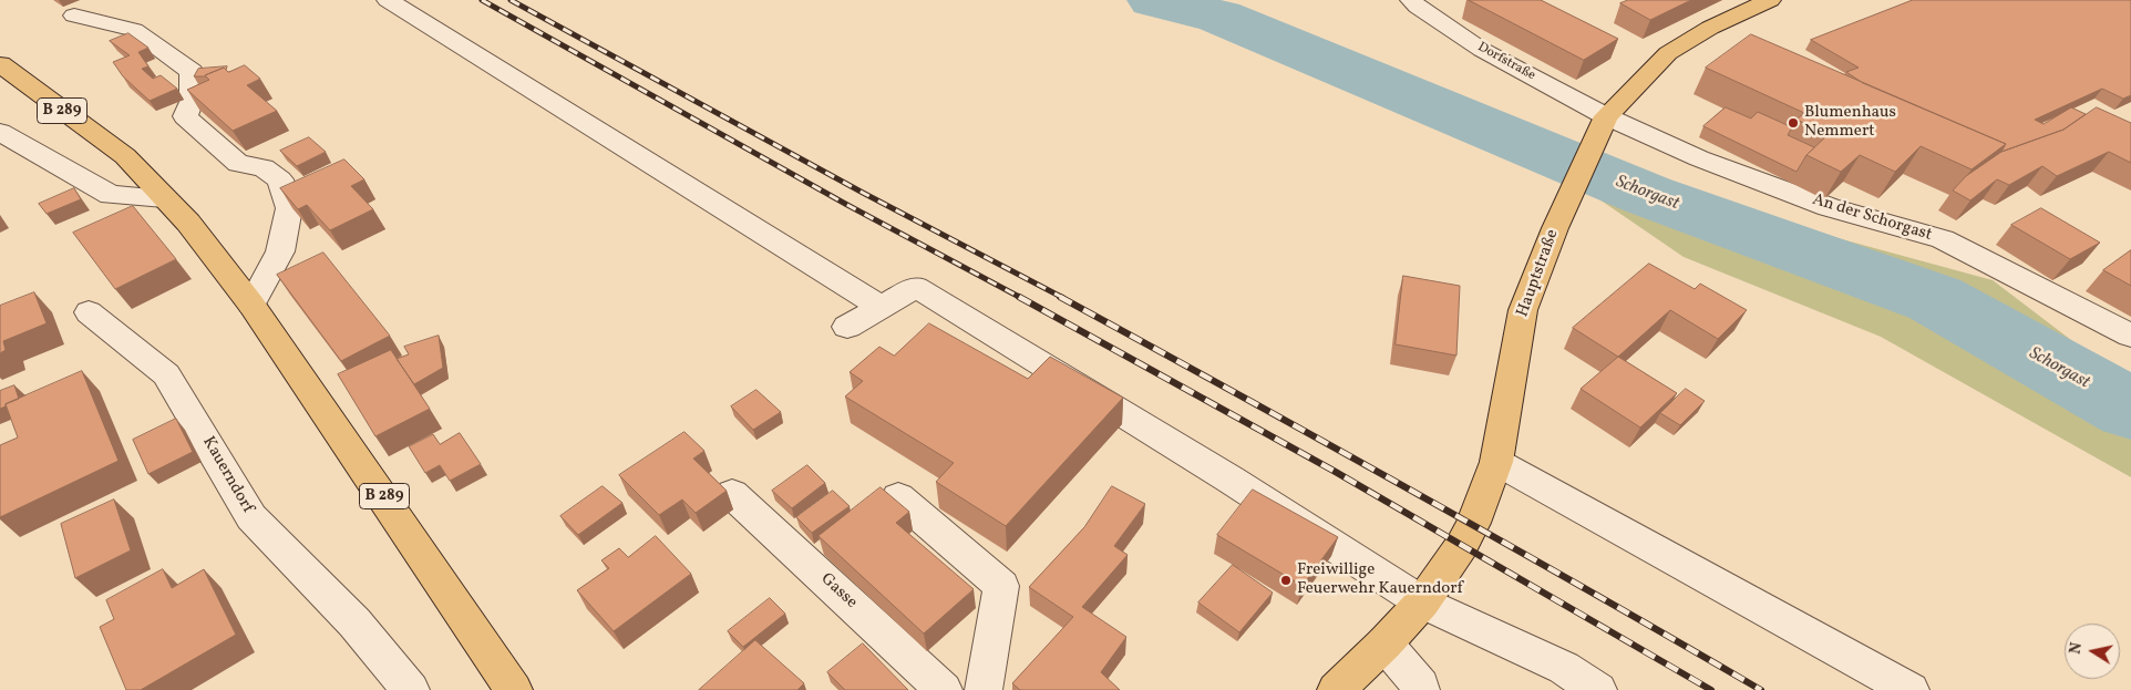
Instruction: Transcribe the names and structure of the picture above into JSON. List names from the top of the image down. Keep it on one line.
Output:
{"streets":{"main road":["B 289","Hauptstraße"],"street":["Dorfstraße","An der Schorgast","Kauerndorf","Gasse"]},"crossings":[["Dorfstraße","An der Schorgast"],["Dorfstraße","Hauptstraße"],["An der Schorgast","Hauptstraße"]],"water":["Schorgast"],"places":["Blumenhaus Nemmert","Freiwillige Feuerwehr Kauerndorf"],"north":"left"}
